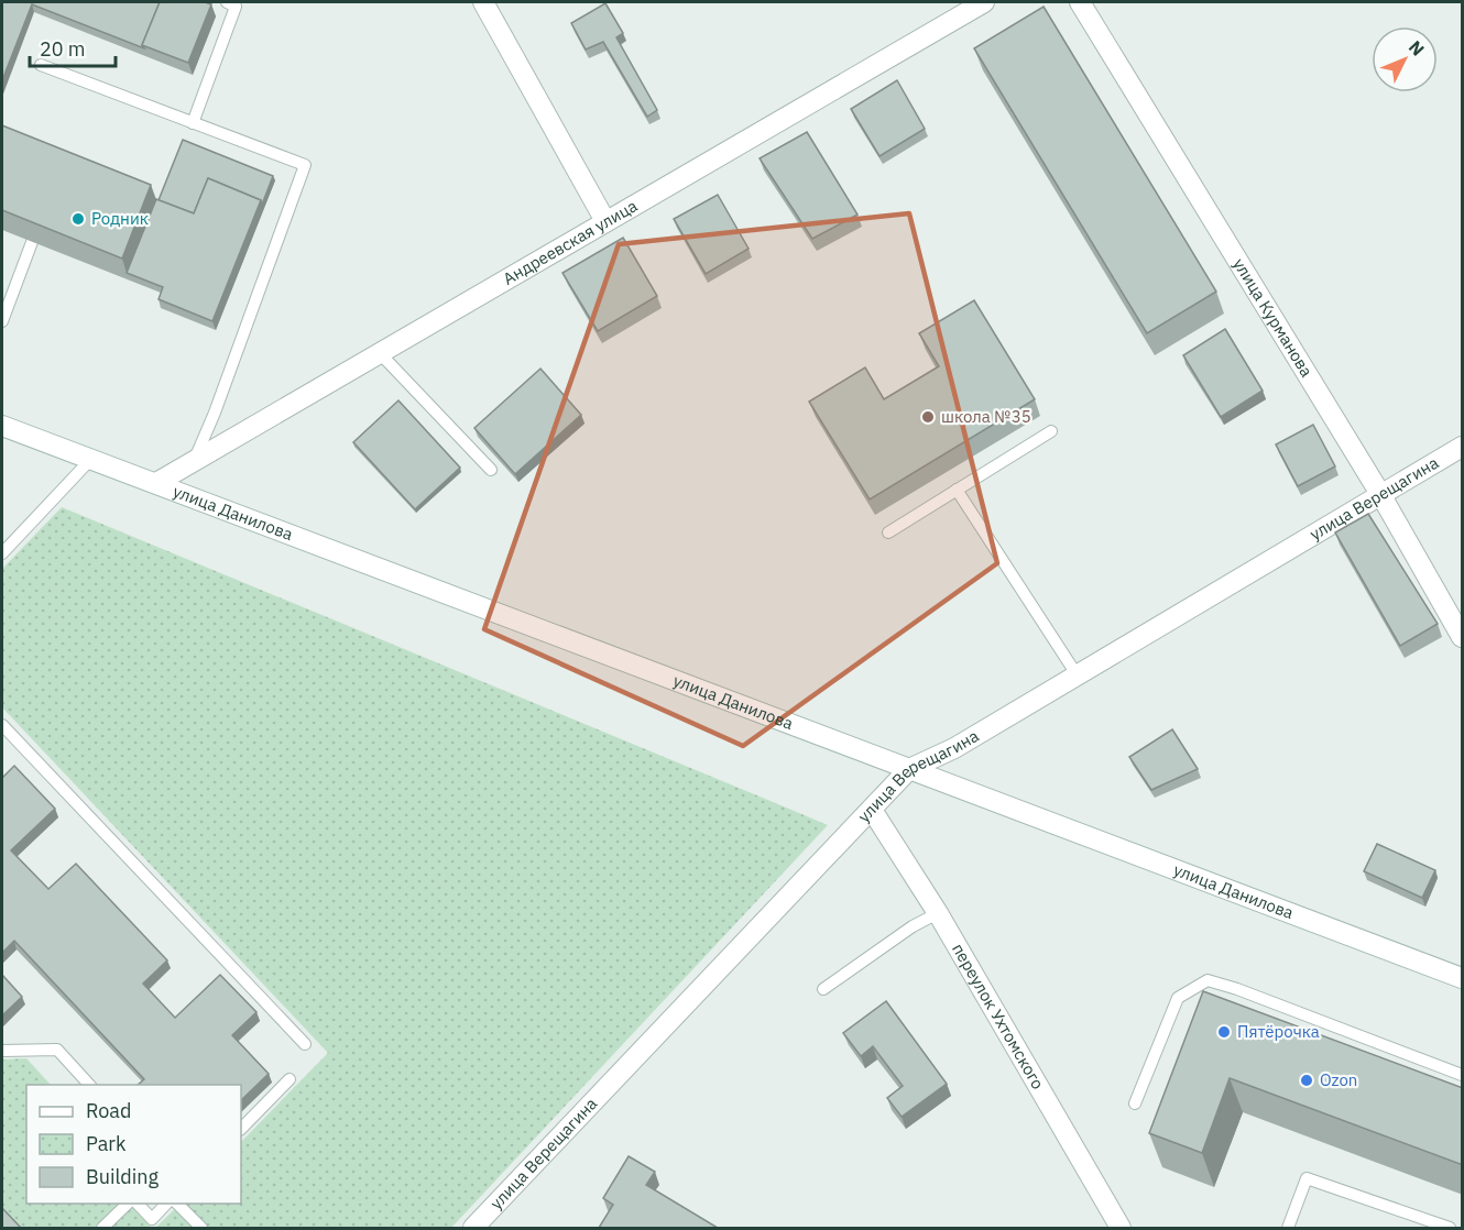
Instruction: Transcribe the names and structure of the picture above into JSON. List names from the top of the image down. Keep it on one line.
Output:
{"streets":{"street":["Андреевская улица","улица Курманова","улица Верещагина","улица Данилова","переулок Ухтомского"]},"crossings":[["Андреевская улица","улица Данилова"],["улица Курманова","улица Верещагина"],["улица Верещагина","улица Данилова"],["улица Верещагина","переулок Ухтомского"]],"places":["Родник","школа №35","Пятёрочка","Ozon"],"legend":["Road","Park","Building"],"scale_bar":"20 m","north":"top right"}
